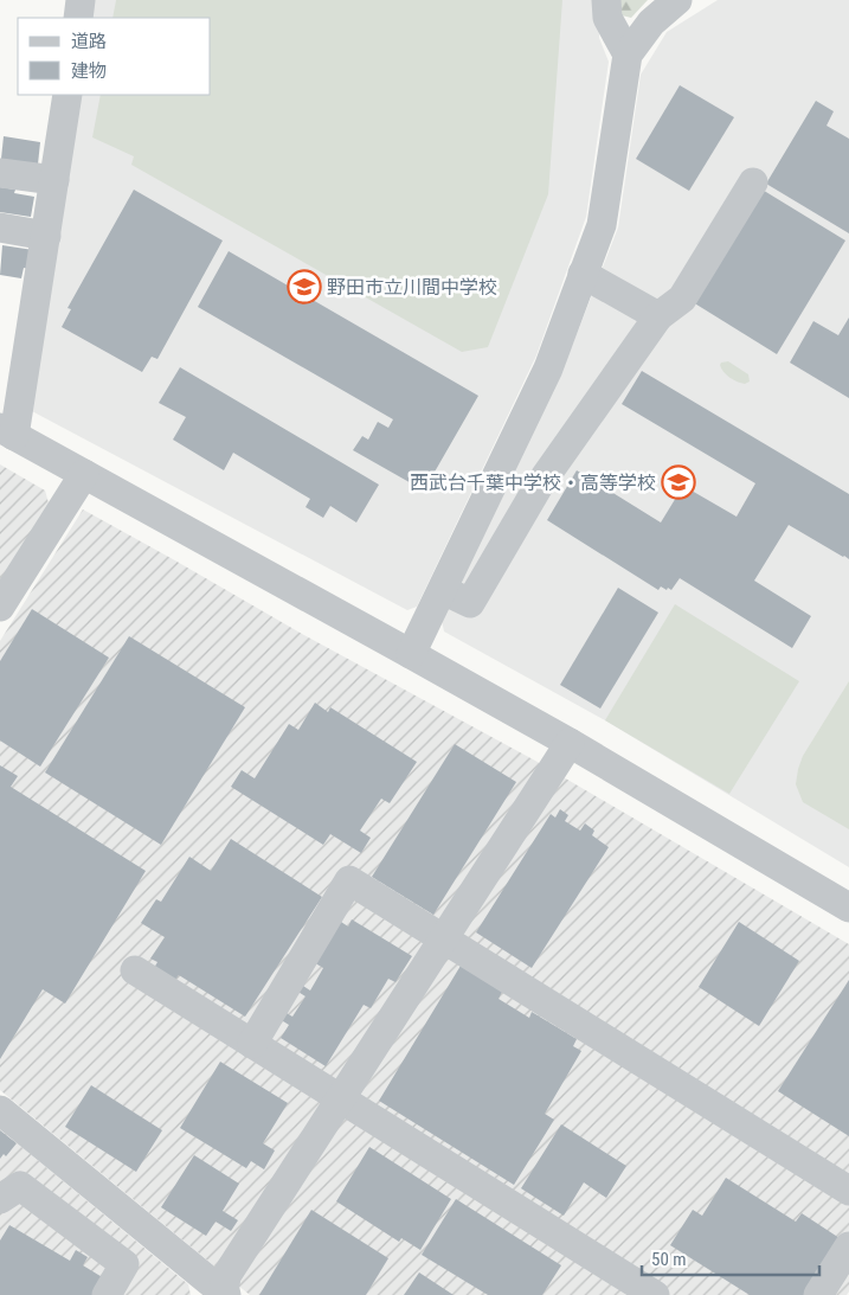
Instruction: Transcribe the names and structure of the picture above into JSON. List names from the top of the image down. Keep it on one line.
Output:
{"places":{"school or university":["野田市立川間中学校","西武台千葉中学校・高等学校"]},"legend":["道路","建物"],"scale_bar":"50 m"}
